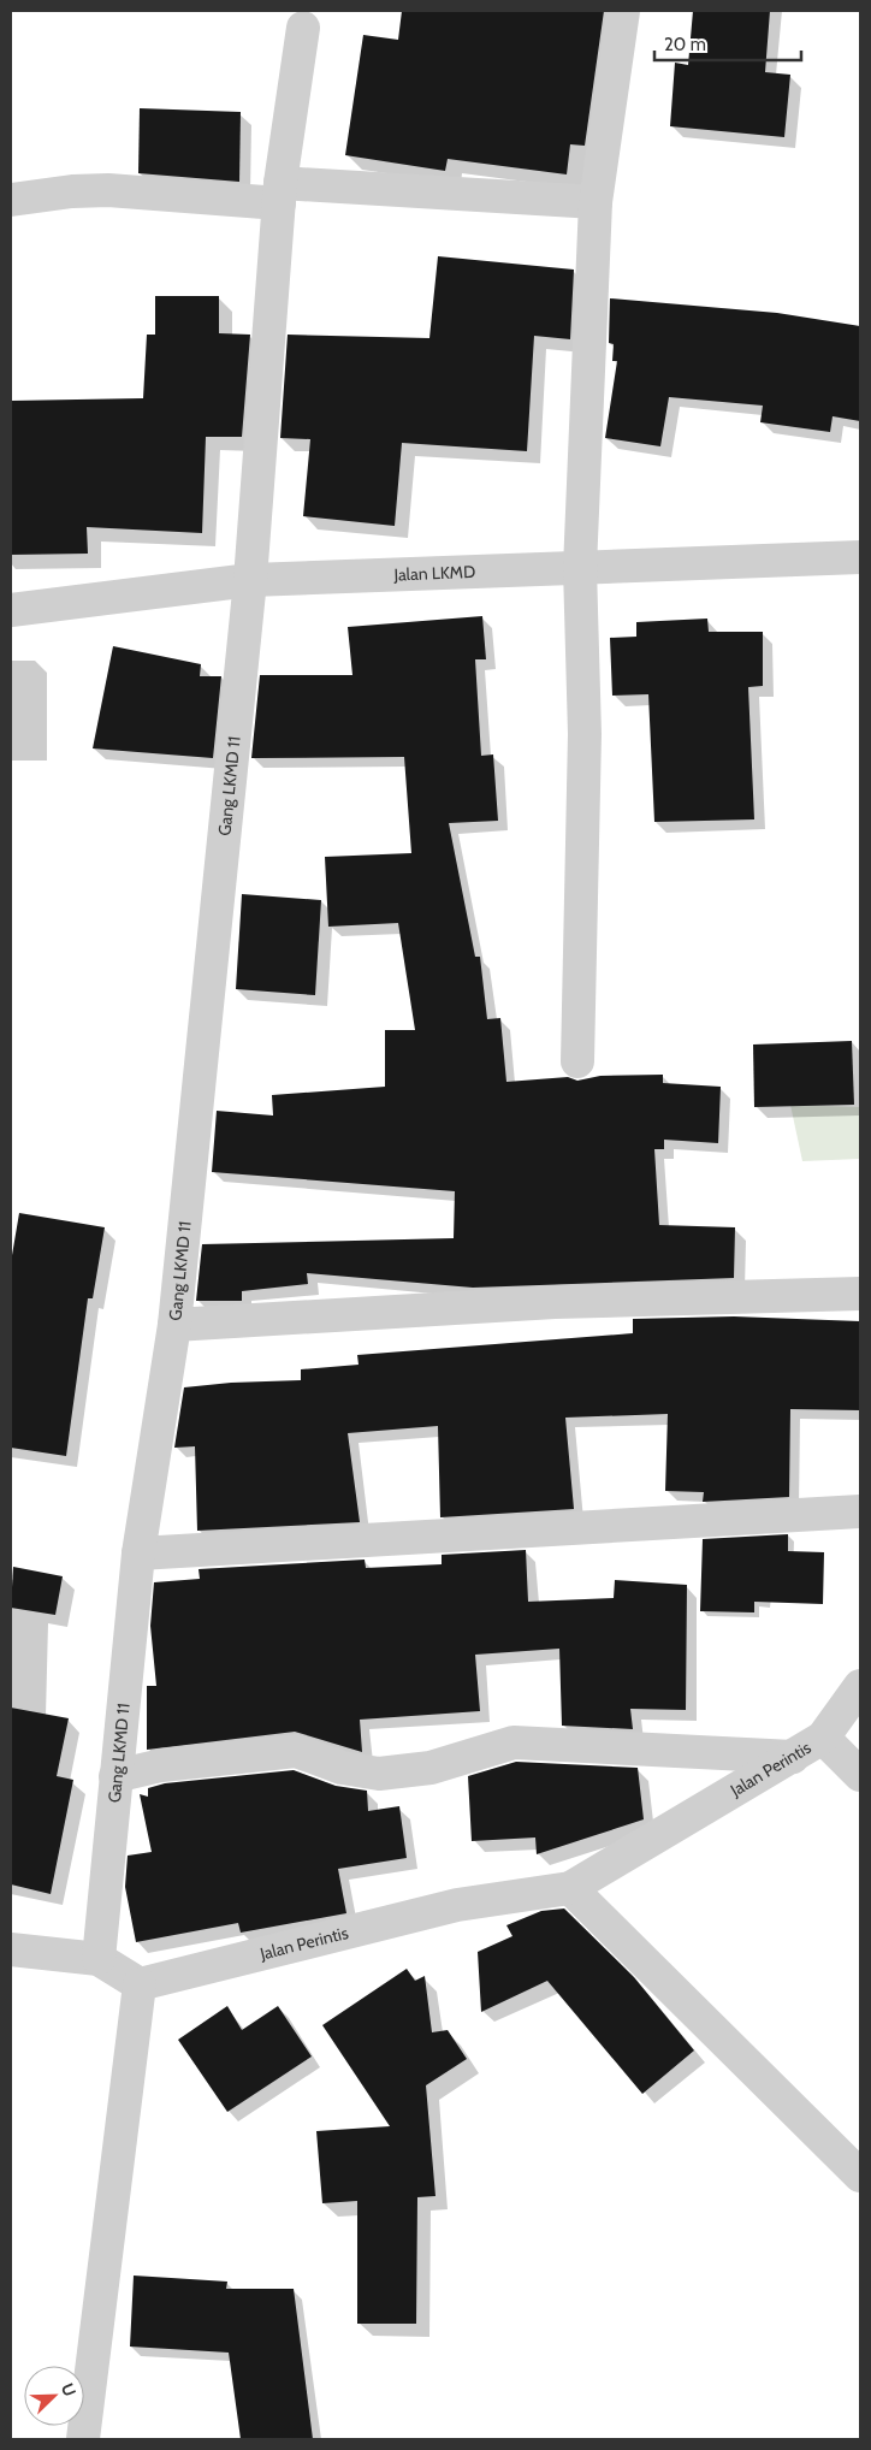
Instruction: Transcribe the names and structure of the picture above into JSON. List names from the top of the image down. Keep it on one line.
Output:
{"streets":{"street":["Jalan LKMD","Gang LKMD 11","Jalan Perintis"]},"crossings":[["Jalan LKMD","Gang LKMD 11"]],"scale_bar":"20 m","north":"top right"}
